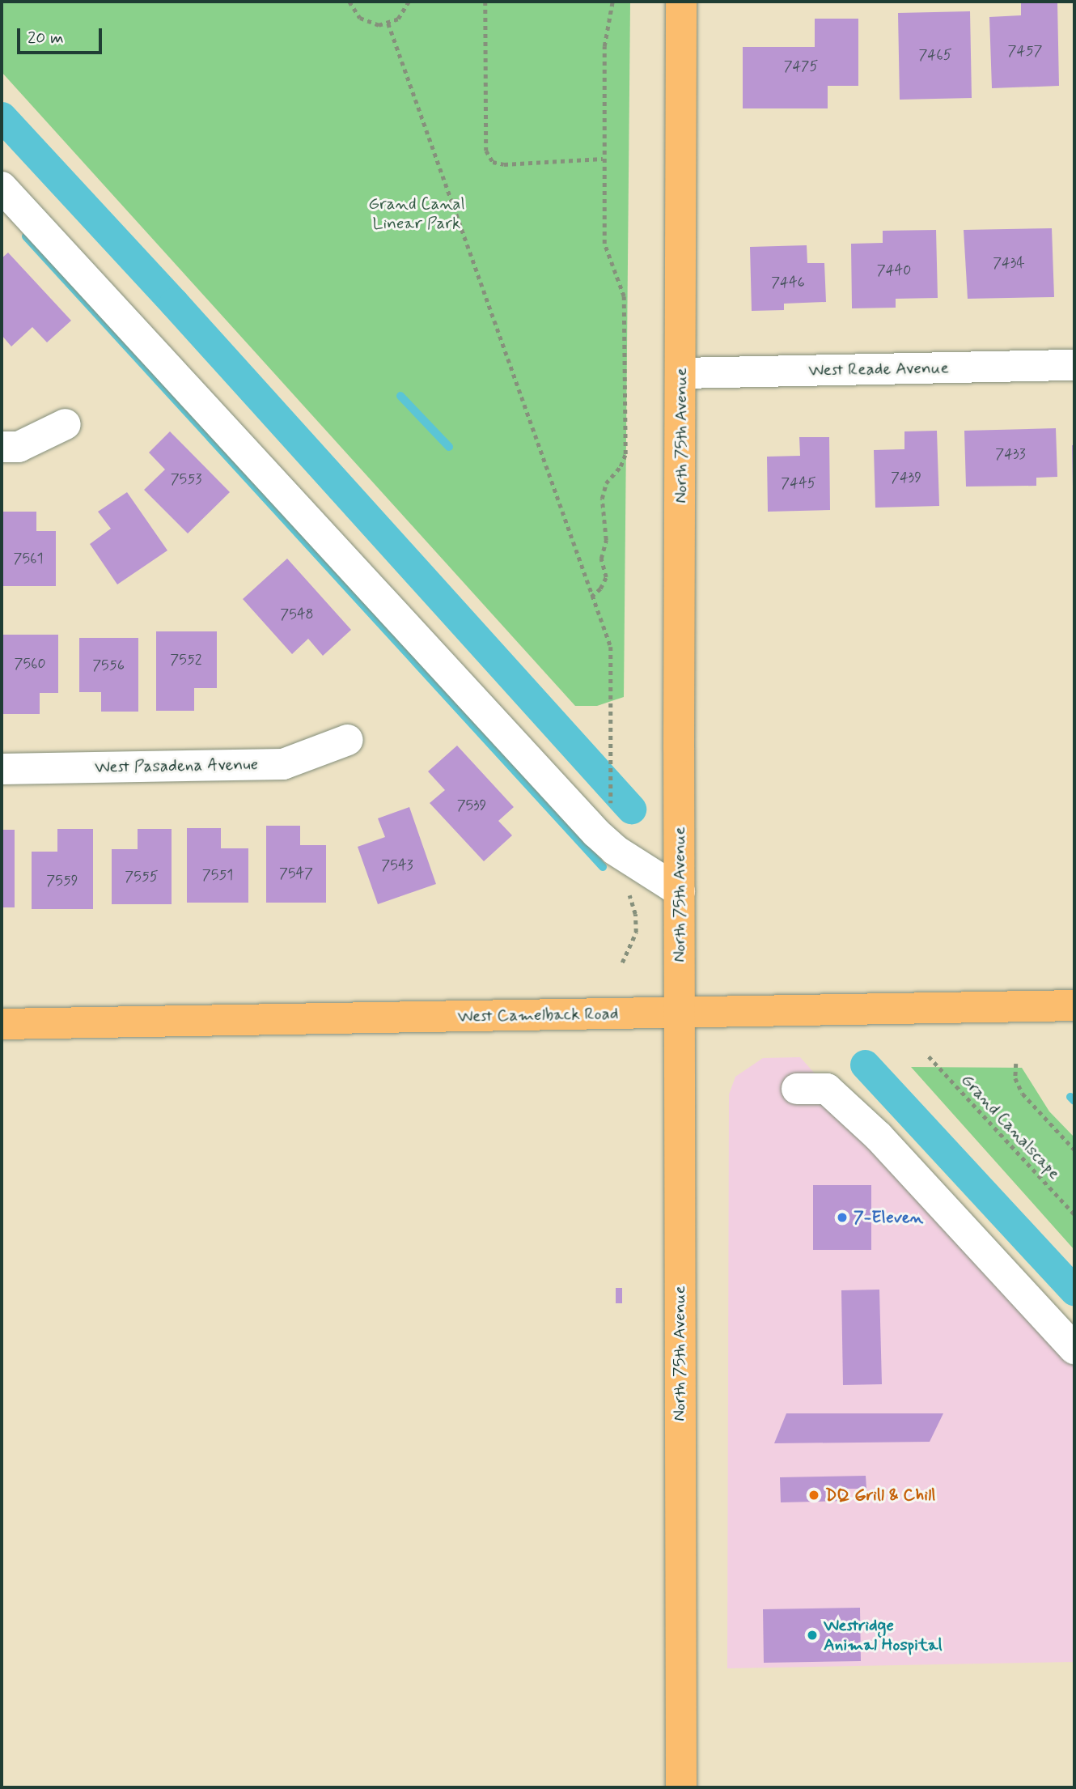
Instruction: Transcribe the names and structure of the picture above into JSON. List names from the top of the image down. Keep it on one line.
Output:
{"streets":{"main road":["North 75th Avenue","West Camelback Road"],"street":["West Reade Avenue","West Pasadena Avenue"],"path":["Grand Canalscape"]},"crossings":[["West Reade Avenue","North 75th Avenue"],["North 75th Avenue","West Camelback Road"]],"parks":["Grand Canal Linear Park"],"places":["7-Eleven","DQ Grill & Chill","Westridge Animal Hospital"],"house_numbers":["7457","7465","7475","7434","7440","7446","7433","7439","7553","7445","7561","7548","7552","7560","7556","7539","7543","7547","7551","7555","7559"],"scale_bar":"20 m"}
